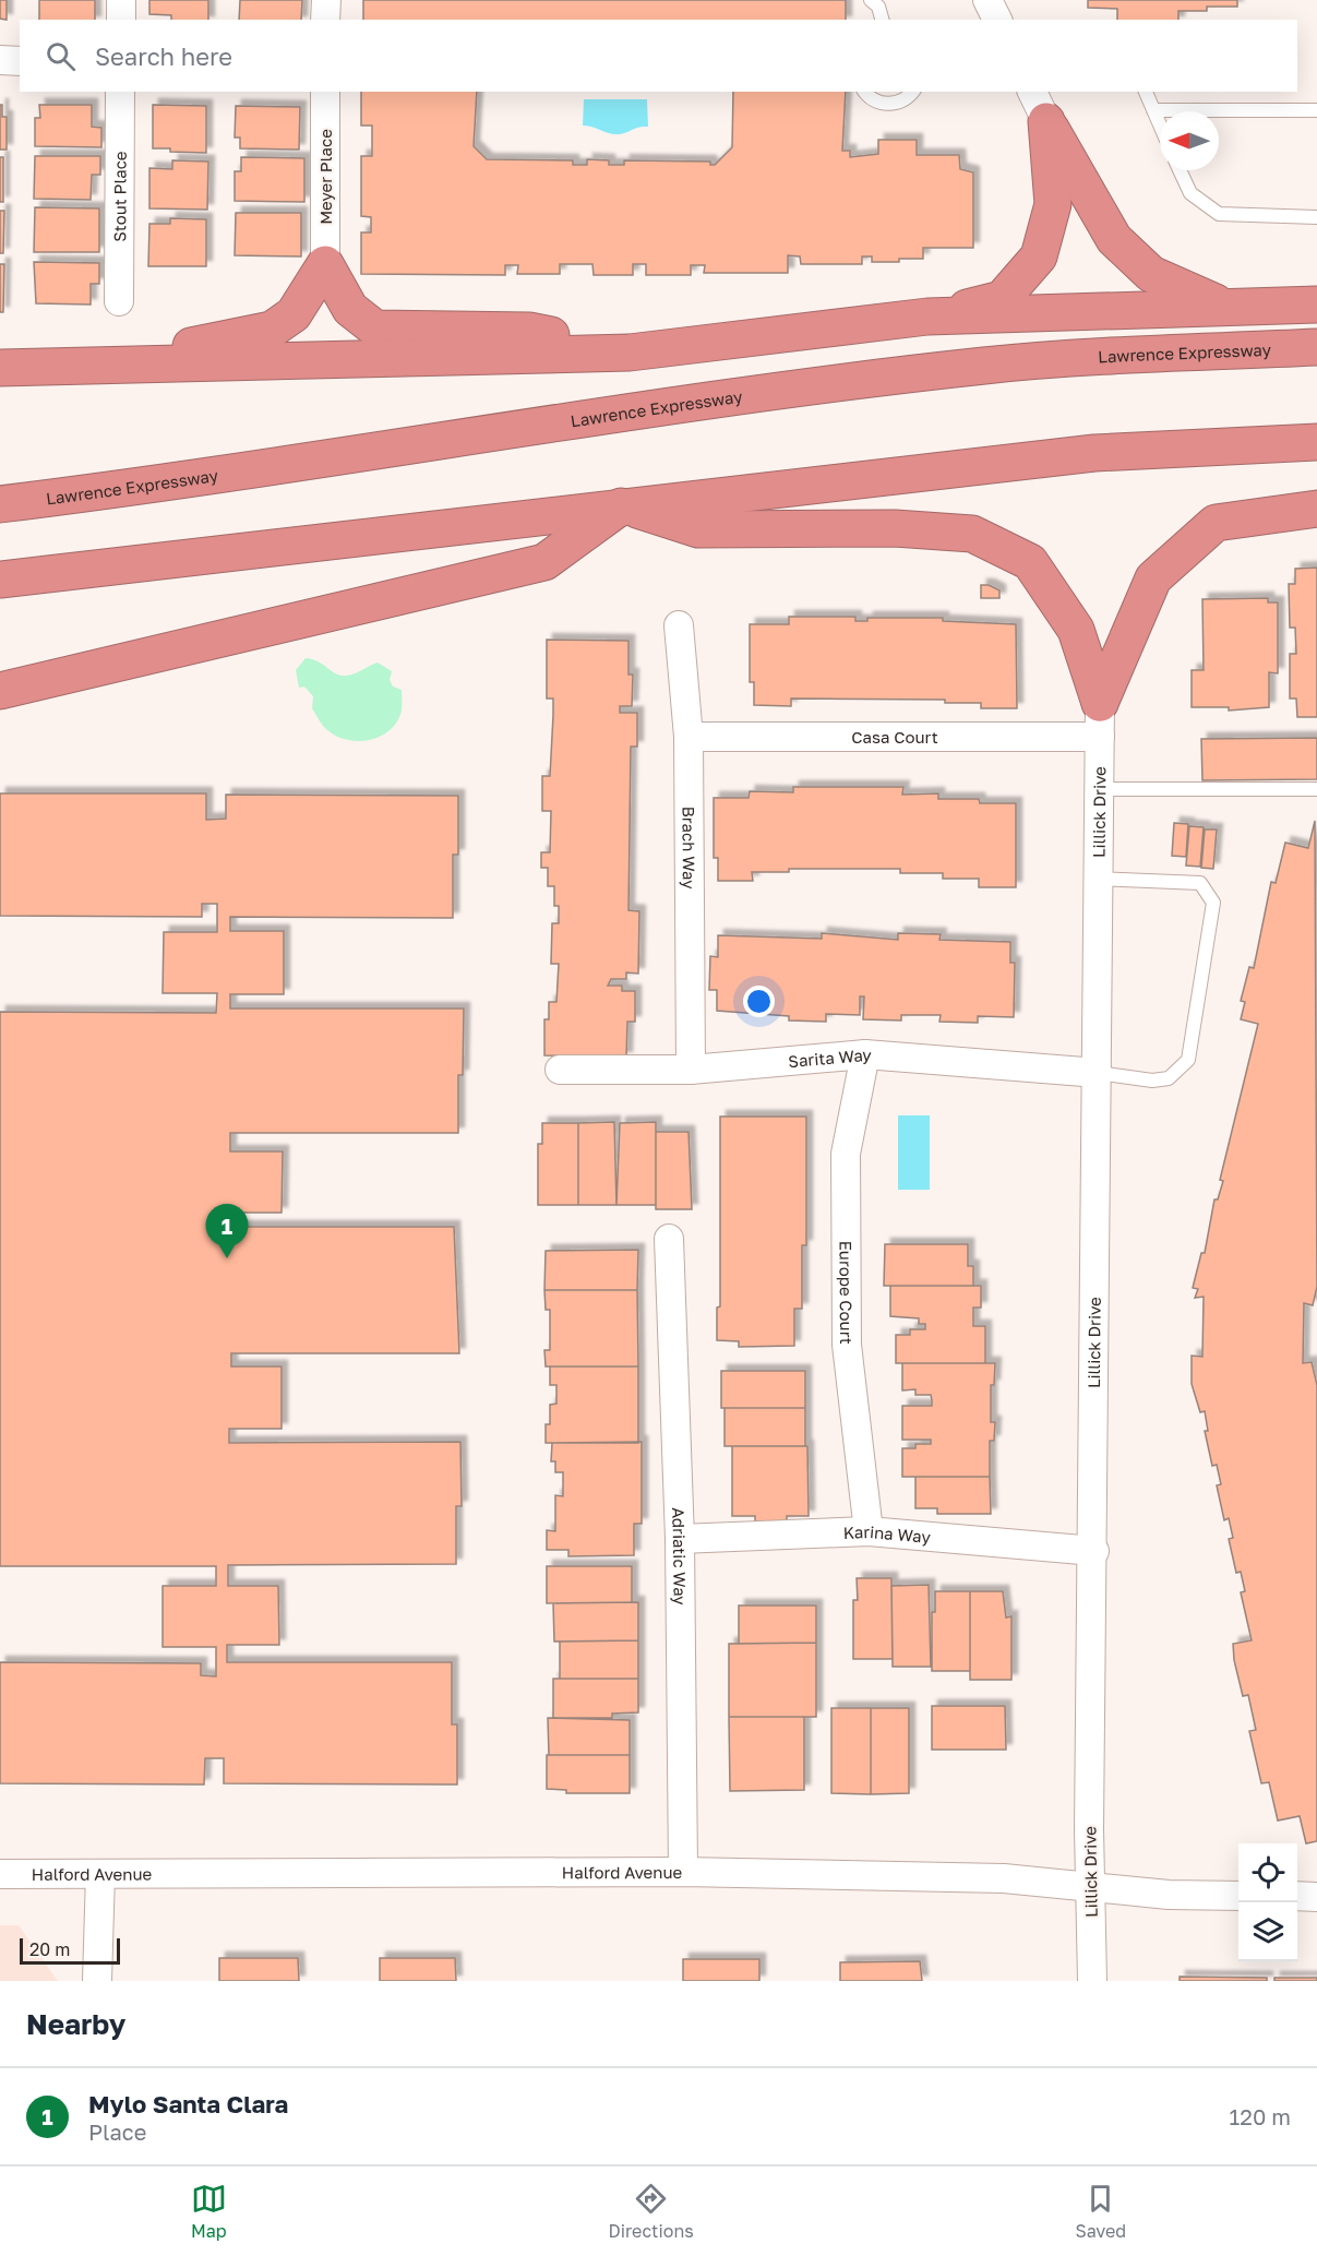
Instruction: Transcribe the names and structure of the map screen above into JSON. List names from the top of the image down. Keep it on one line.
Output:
{"streets":{"highway":["Lawrence Expressway"],"street":["Meyer Place","Stout Place","Casa Court","Lillick Drive","Brach Way","Sarita Way","Europe Court","Karina Way","Adriatic Way","Halford Avenue"]},"crossings":[["Casa Court","Lillick Drive"],["Casa Court","Brach Way"],["Lillick Drive","Sarita Way"],["Lillick Drive","Karina Way"],["Lillick Drive","Halford Avenue"],["Brach Way","Sarita Way"],["Sarita Way","Europe Court"],["Europe Court","Karina Way"],["Karina Way","Adriatic Way"],["Adriatic Way","Halford Avenue"]],"scale_bar":"20 m","north":"left","page":{"search":"Search here","pins":"1","scale":"20 m","heading":"Nearby","list":[{"mark":"1","name":"Mylo Santa Clara","note":"Place","value":"120 m"}],"nav":["Map","Directions","Saved"]}}
